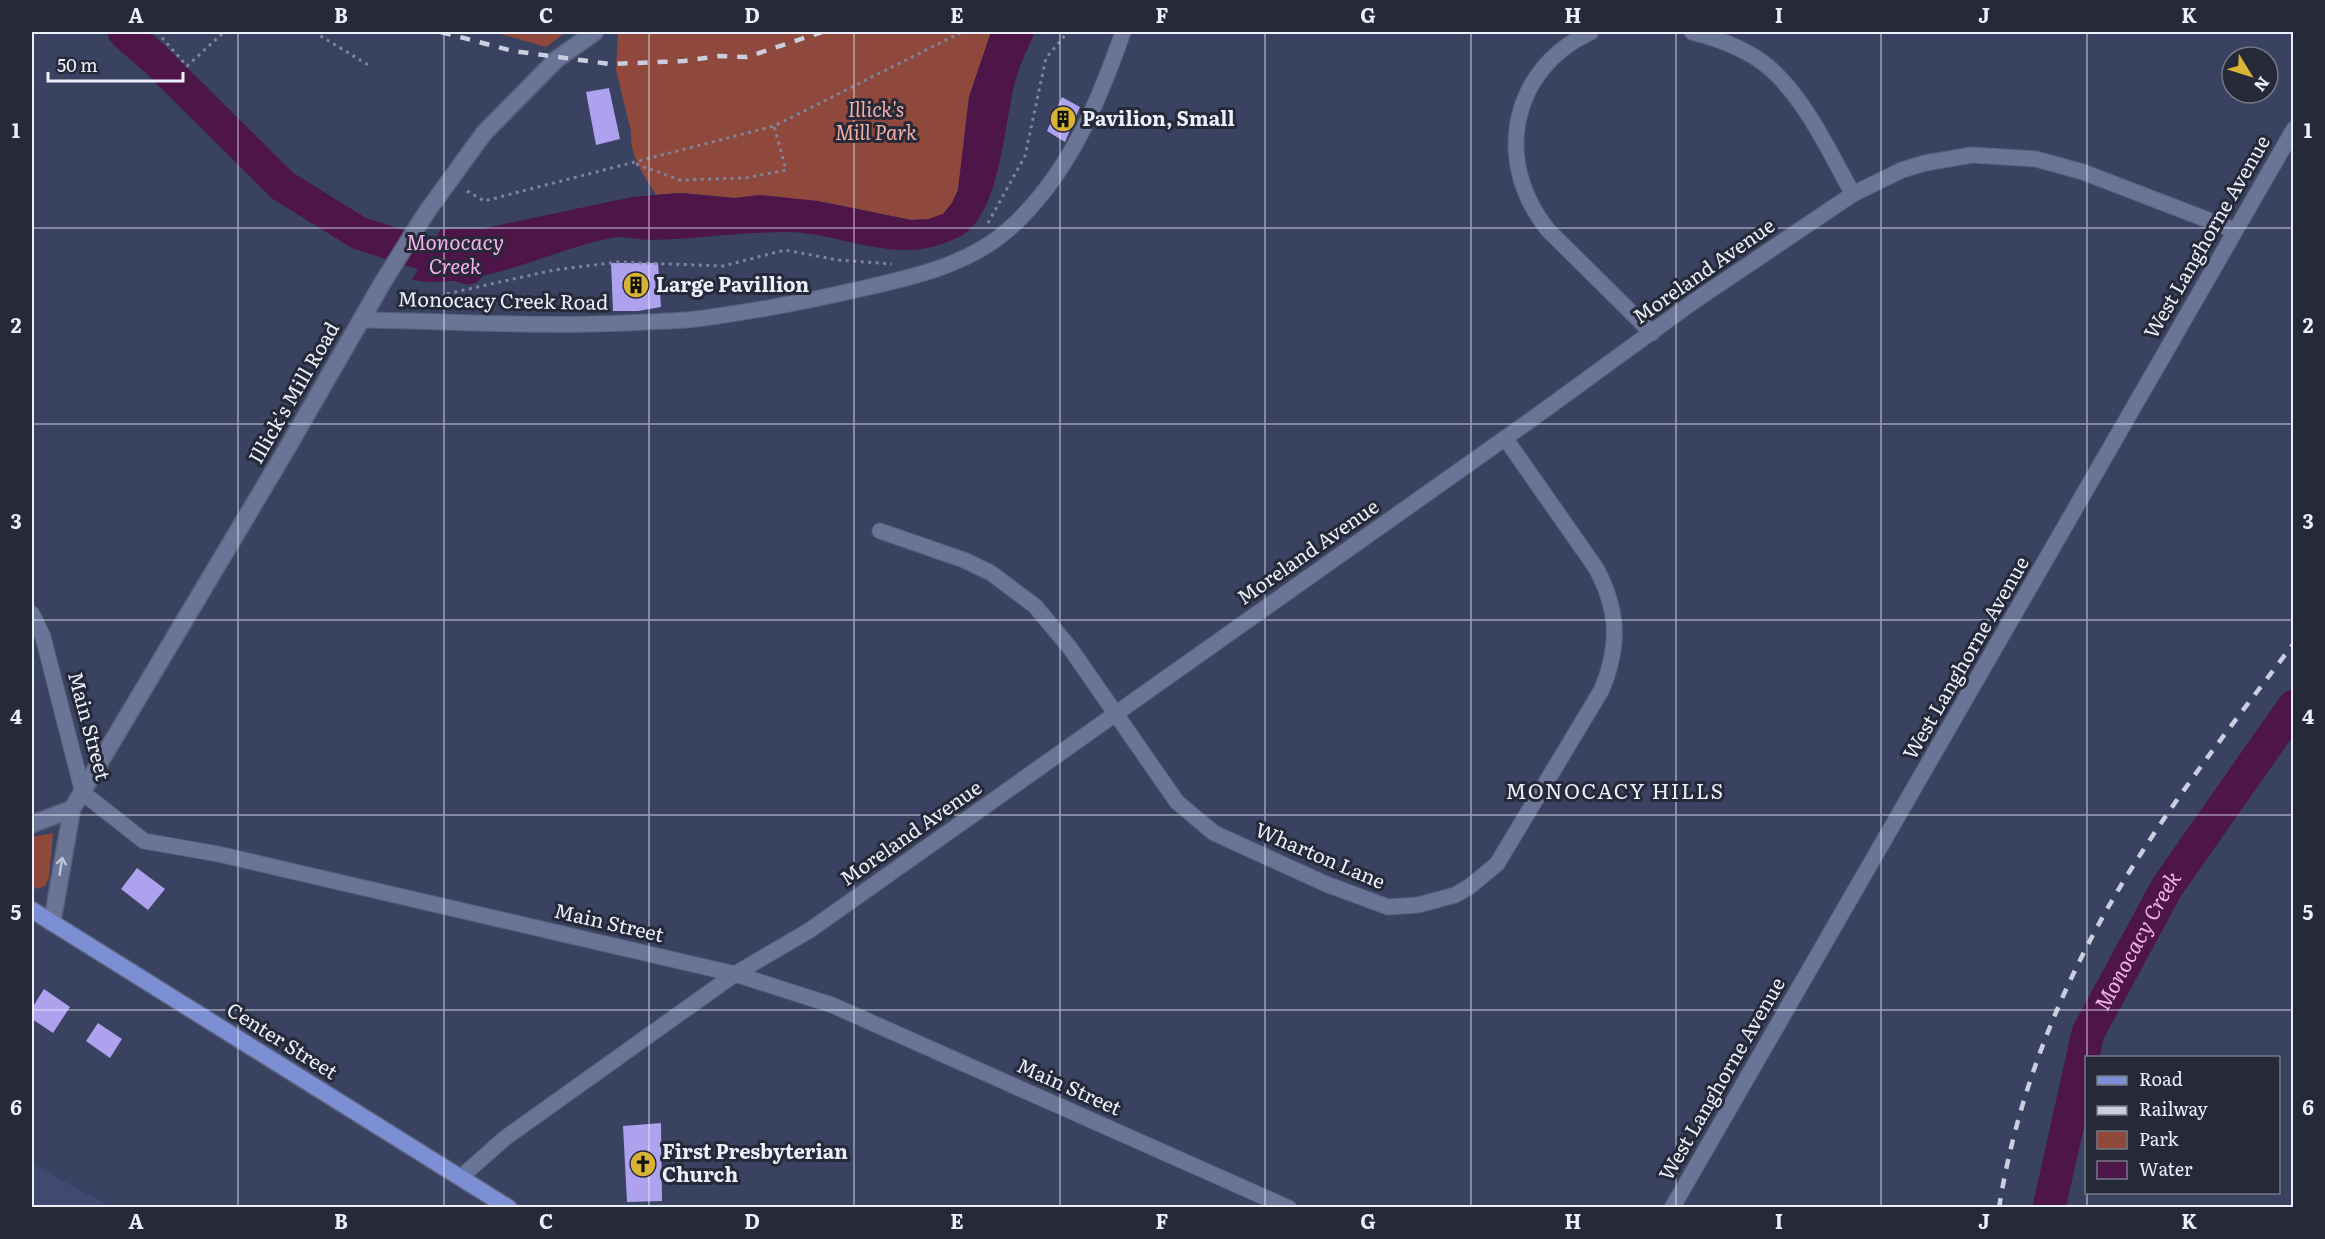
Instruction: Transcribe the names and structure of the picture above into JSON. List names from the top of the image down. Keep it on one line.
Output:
{"streets":{"main road":["Center Street"],"street":["West Langhorne Avenue","Moreland Avenue","Monocacy Creek Road","Illick's Mill Road","Main Street","Wharton Lane"]},"crossings":[["West Langhorne Avenue","Moreland Avenue"],["Moreland Avenue","Main Street"],["Moreland Avenue","Wharton Lane"],["Moreland Avenue","Center Street"],["Monocacy Creek Road","Illick's Mill Road"],["Illick's Mill Road","Main Street"],["Illick's Mill Road","Center Street"]],"districts":["MONOCACY HILLS"],"water":["Monocacy Creek"],"parks":["Illick's Mill Park"],"places":{"building":["Pavilion, Small","Large Pavillion"],"church":["First Presbyterian Church"]},"legend":["Road","Railway","Park","Water"],"scale_bar":"50 m","north":"bottom right","grid":{"columns":["A","B","C","D","E","F","G","H","I","J","K"],"rows":["1","2","3","4","5","6"]}}
